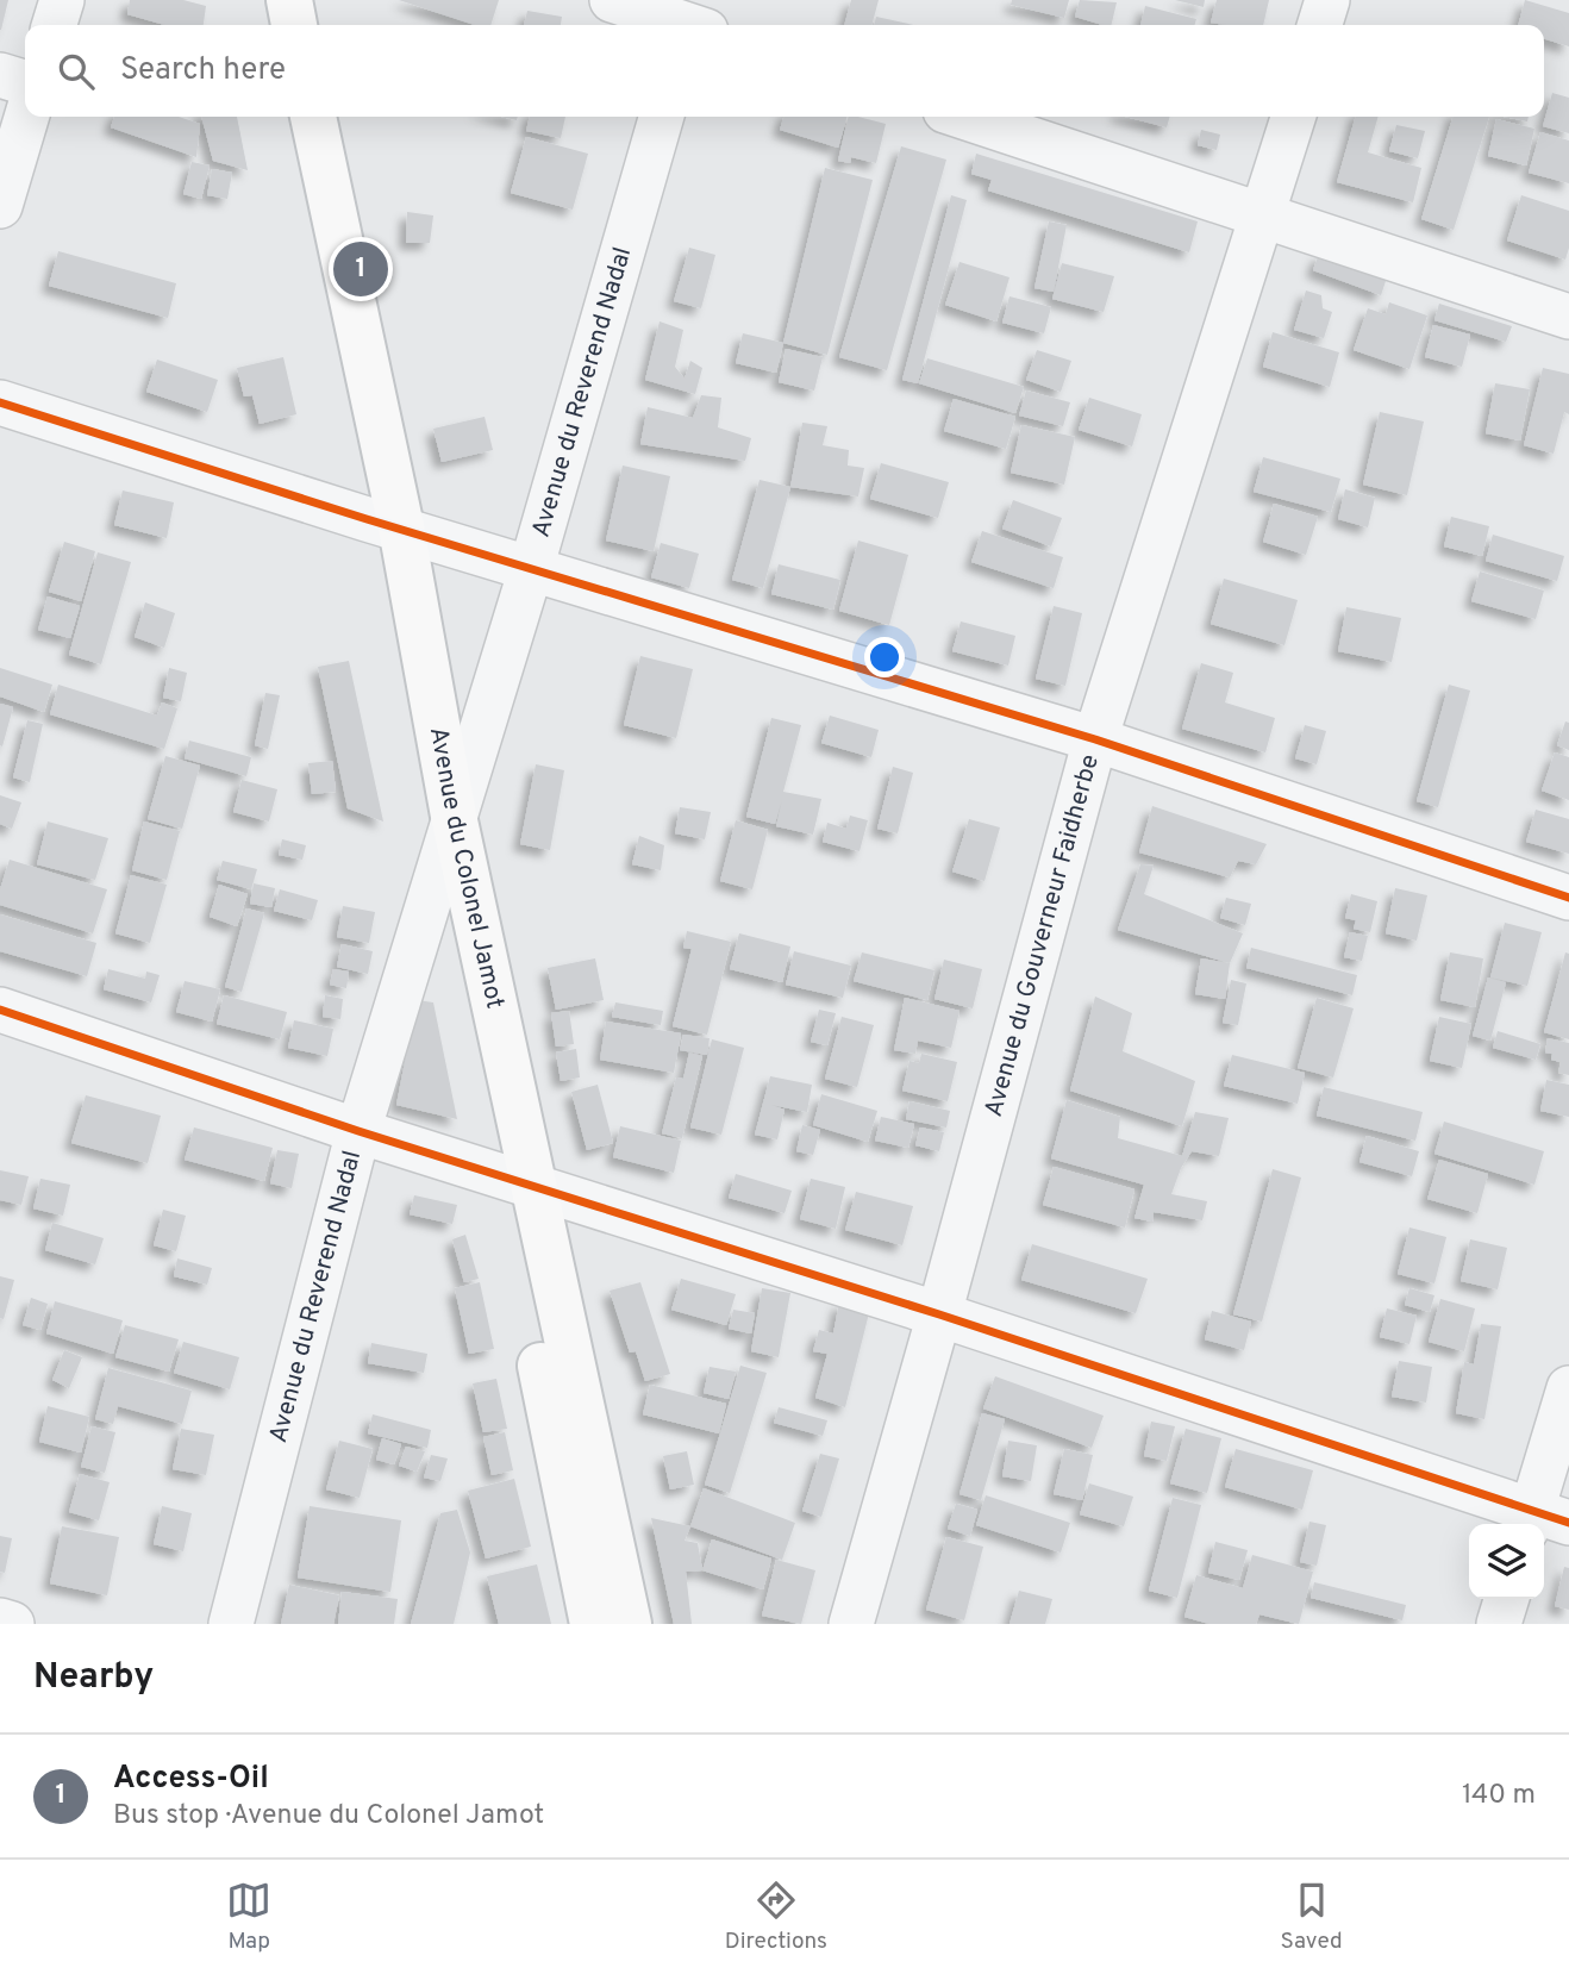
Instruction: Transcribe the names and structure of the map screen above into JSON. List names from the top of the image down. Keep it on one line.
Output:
{"streets":{"main road":["Avenue du Colonel Jamot"],"street":["Avenue du Reverend Nadal","Avenue du Gouverneur Faidherbe"]},"crossings":[["Avenue du Reverend Nadal","Avenue du Colonel Jamot"]],"page":{"search":"Search here","pins":"1","heading":"Nearby","list":[{"mark":"1","name":"Access-Oil","note":"Bus stop · Avenue du Colonel Jamot","value":"140 m"}],"nav":["Map","Directions","Saved"]}}
